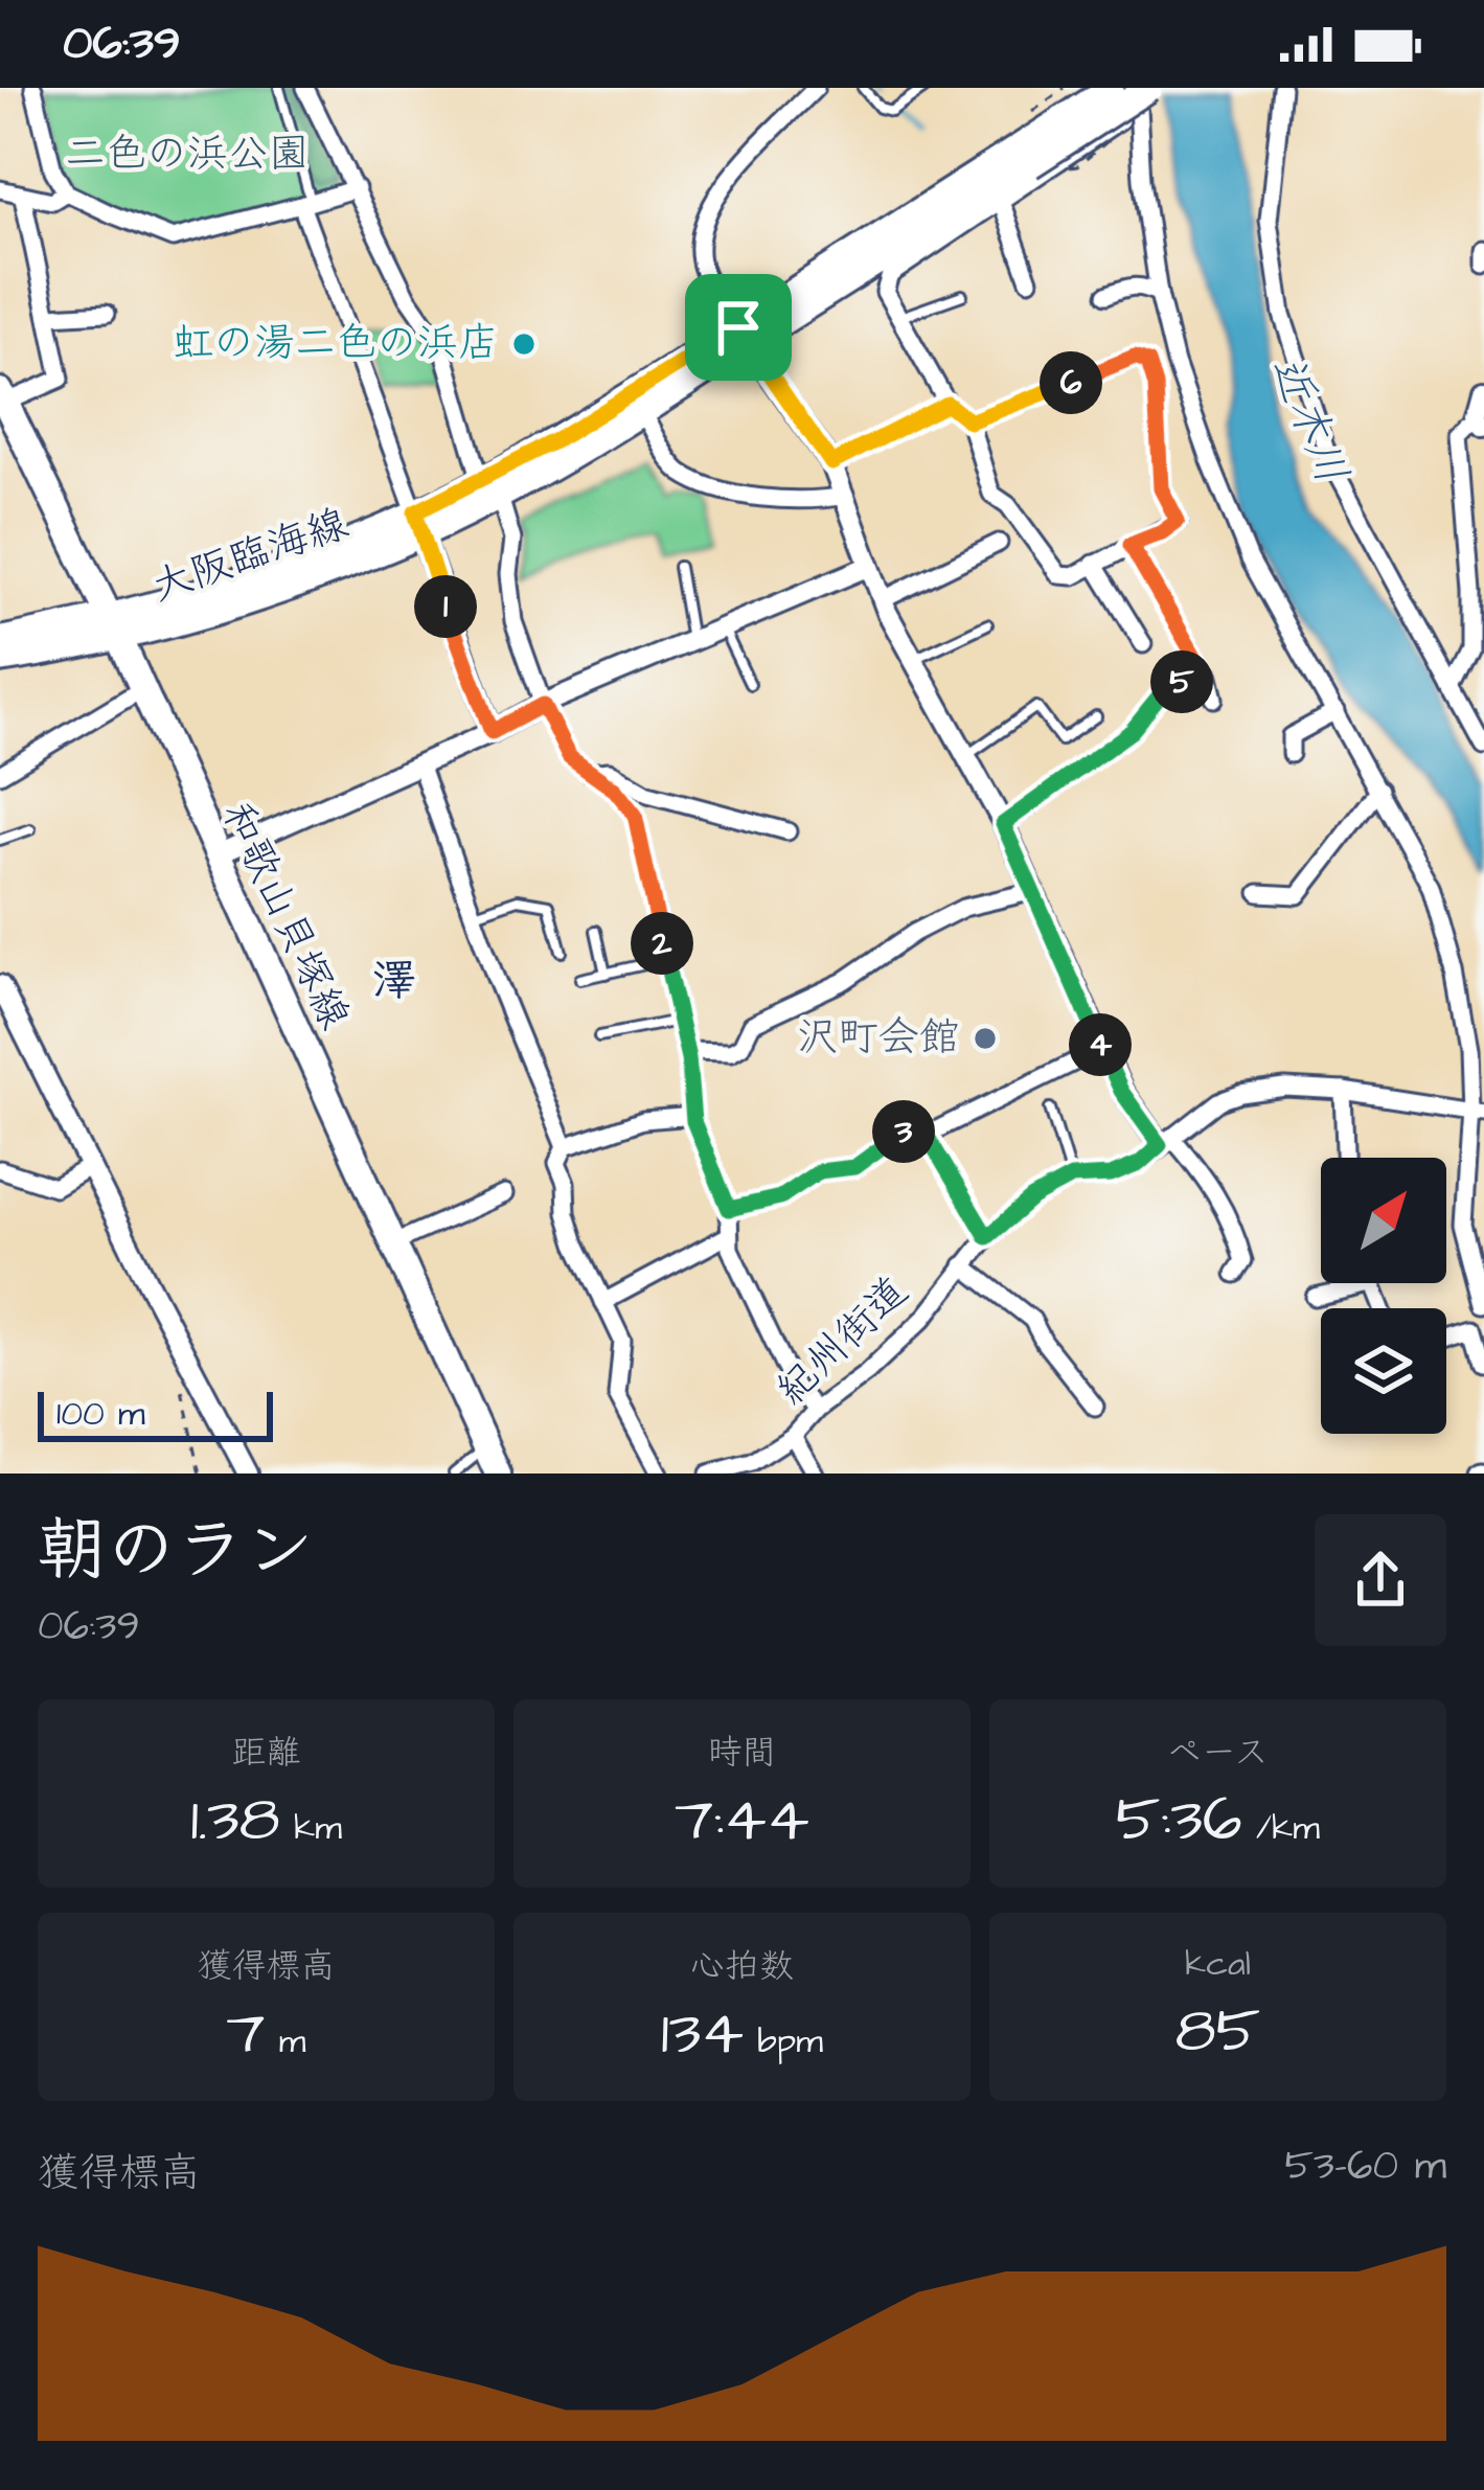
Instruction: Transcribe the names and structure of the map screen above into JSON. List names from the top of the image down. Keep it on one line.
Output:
{"streets":{"main road":["大阪臨海線","和歌山貝塚線"],"street":["紀州街道"]},"crossings":[["大阪臨海線","和歌山貝塚線"]],"districts":["澤"],"water":["近木川"],"parks":["二色の浜公園"],"places":["虹の湯二色の浜店","沢町会館"],"scale_bar":"100 m","north":"top right","page":{"status":"06:39","pins":["6","1","5","2","4","3"],"scale":"100 m","heading":["朝のラン","06:39"],"stats":[["距離","1.38 km"],["時間","7:44"],["ペース","5:36 /km"],["獲得標高","7 m"],["心拍数","134 bpm"],["kcal","85"]],"chart":["獲得標高","53–60 m"]}}
